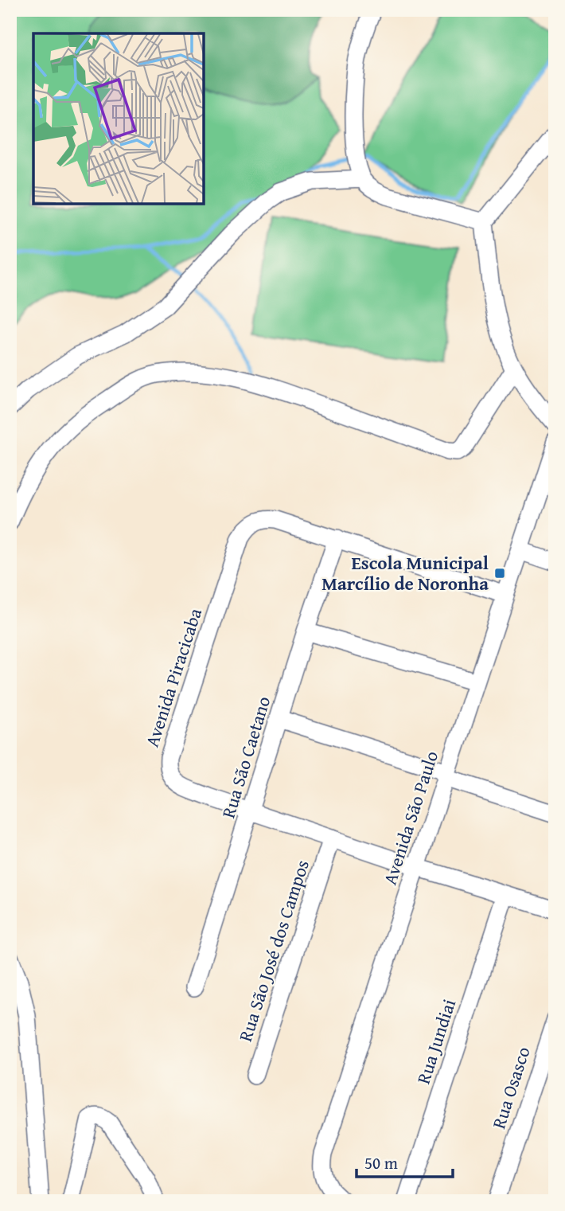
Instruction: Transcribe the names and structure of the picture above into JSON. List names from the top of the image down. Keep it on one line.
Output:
{"streets":{"street":["Avenida Piracicaba","Rua São Caetano","Avenida São Paulo","Rua São José dos Campos","Rua Jundiai","Rua Osasco"]},"crossings":[["Avenida Piracicaba","Rua São Caetano"],["Avenida Piracicaba","Avenida São Paulo"],["Avenida Piracicaba","Rua São José dos Campos"],["Avenida Piracicaba","Rua Jundiai"]],"places":{"transit":["Escola Municipal Marcílio de Noronha"]},"scale_bar":"50 m"}
